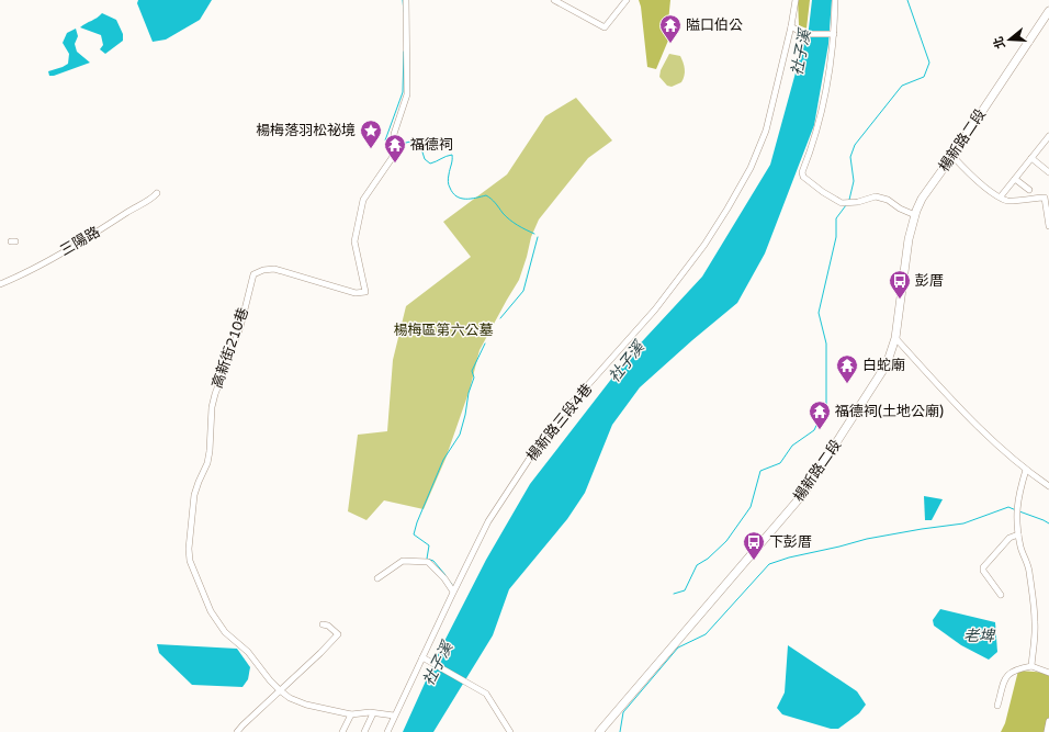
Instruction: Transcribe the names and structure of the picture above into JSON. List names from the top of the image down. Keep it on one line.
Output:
{"streets":{"main road":["楊新路二段"],"street":["三陽路","高新街210巷","楊新路三段4巷"]},"crossings":[["高新街210巷","楊新路三段4巷"]],"water":["社子溪","老埤"],"parks":["楊梅區第六公墓"],"places":{"temple":["隘口伯公","福德祠","白蛇廟","福德祠(土地公廟)"],"place":["楊梅落羽松祕境"],"bus stop":["彭厝","下彭厝"]},"north":"left"}
